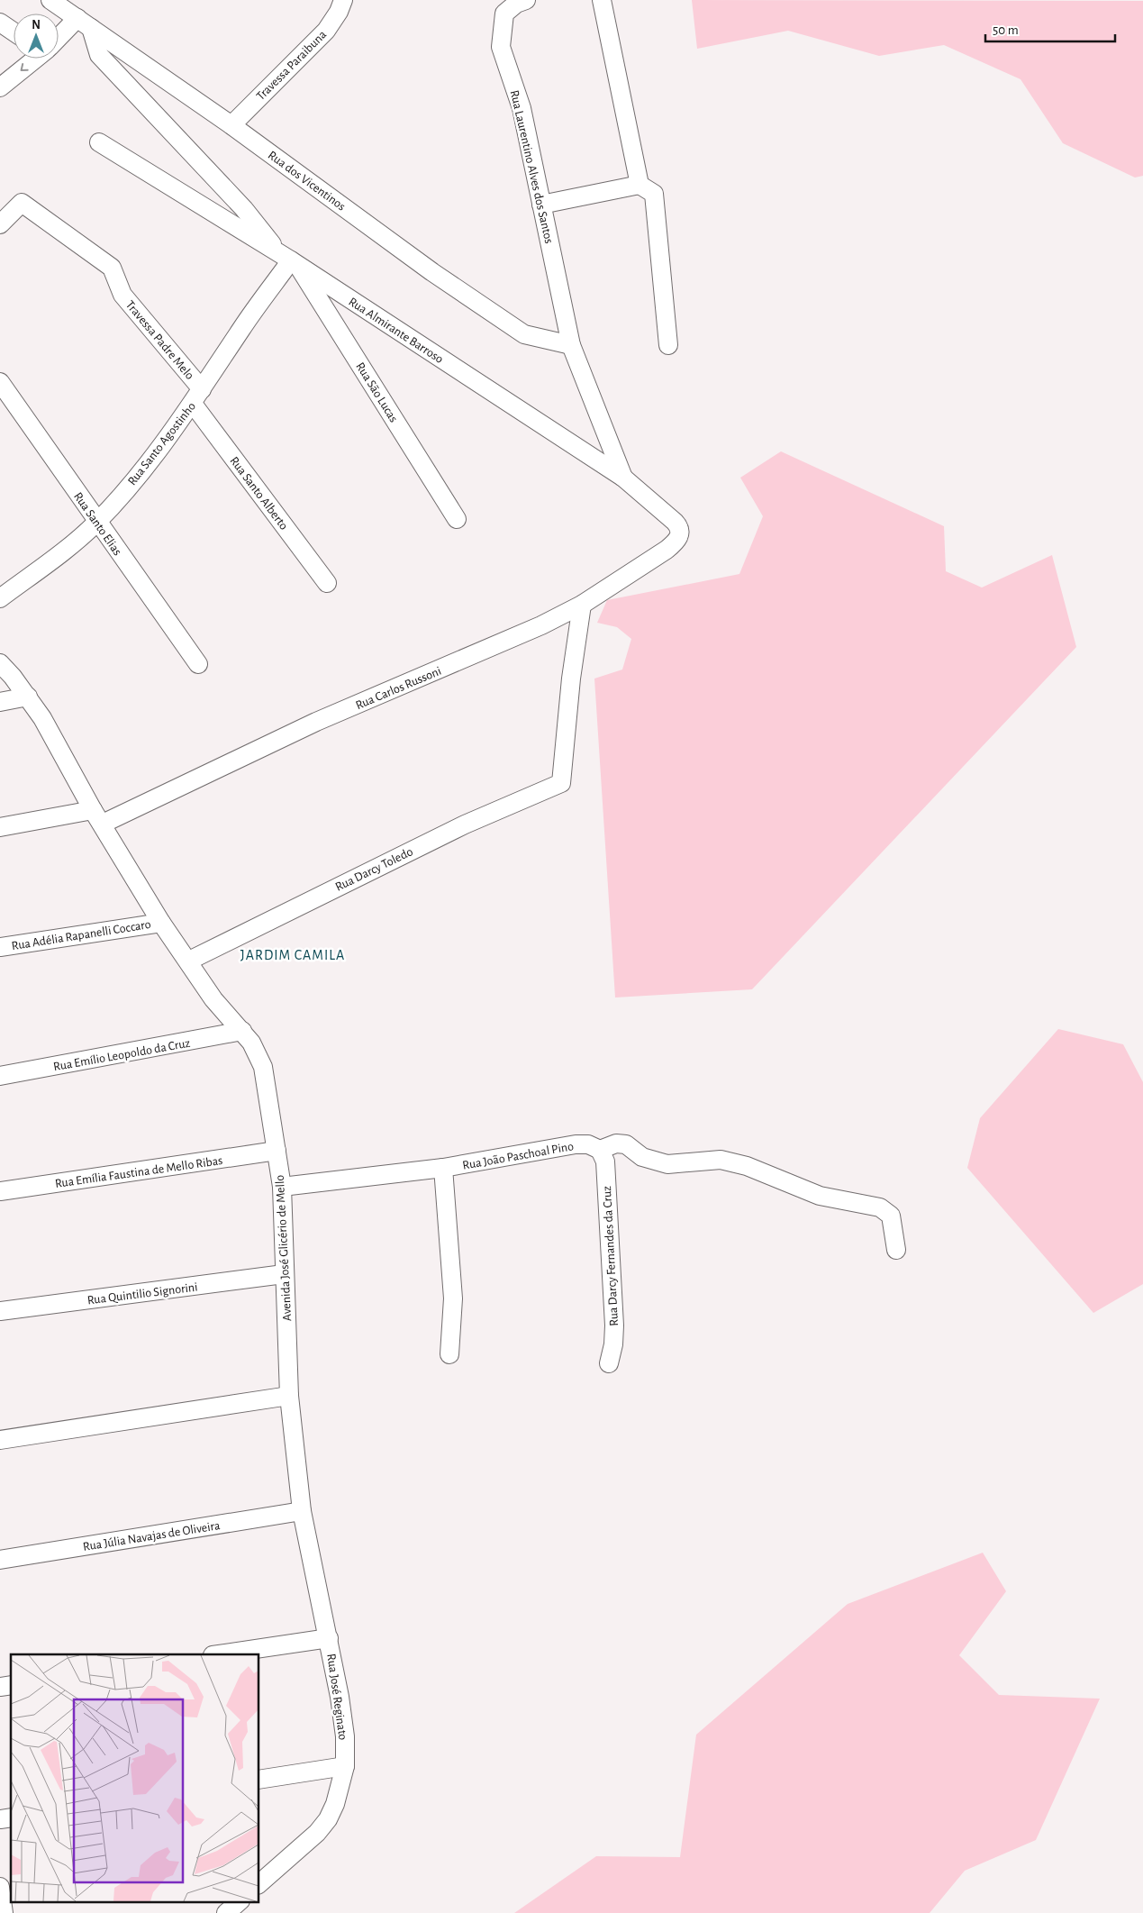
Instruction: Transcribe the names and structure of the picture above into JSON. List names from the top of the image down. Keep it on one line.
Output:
{"streets":{"street":["Travessa Paraibuna","Rua Laurentino Alves dos Santos","Rua dos Vicentinos","Rua Almirante Barroso","Travessa Padre Melo","Rua São Lucas","Rua Santo Agostinho","Rua Santo Alberto","Rua Santo Elias","Rua Carlos Russoni","Rua Darcy Toledo","Rua Adélia Rapanelli Coccaro","Rua Emílio Leopoldo da Cruz","Rua João Paschoal Pino","Rua Emília Faustina de Mello Ribas","Avenida José Glicério de Mello","Rua Darcy Fernandes da Cruz","Rua Quintilio Signorini","Rua Júlia Navajas de Oliveira","Rua José Reginato"]},"crossings":[["Travessa Paraibuna","Rua dos Vicentinos"],["Rua Laurentino Alves dos Santos","Rua dos Vicentinos"],["Rua Laurentino Alves dos Santos","Rua Almirante Barroso"],["Rua Almirante Barroso","Rua São Lucas"],["Rua Almirante Barroso","Rua Santo Agostinho"],["Rua Almirante Barroso","Rua Carlos Russoni"],["Travessa Padre Melo","Rua Santo Agostinho"],["Travessa Padre Melo","Rua Santo Alberto"],["Rua São Lucas","Rua Santo Agostinho"],["Rua Santo Agostinho","Rua Santo Alberto"],["Rua Santo Agostinho","Rua Santo Elias"],["Rua Carlos Russoni","Rua Darcy Toledo"],["Rua Carlos Russoni","Avenida José Glicério de Mello"],["Rua Darcy Toledo","Avenida José Glicério de Mello"],["Rua Adélia Rapanelli Coccaro","Avenida José Glicério de Mello"],["Rua Emílio Leopoldo da Cruz","Avenida José Glicério de Mello"],["Rua João Paschoal Pino","Avenida José Glicério de Mello"],["Rua João Paschoal Pino","Rua Darcy Fernandes da Cruz"],["Rua Emília Faustina de Mello Ribas","Avenida José Glicério de Mello"],["Avenida José Glicério de Mello","Rua Quintilio Signorini"],["Avenida José Glicério de Mello","Rua Júlia Navajas de Oliveira"],["Avenida José Glicério de Mello","Rua José Reginato"]],"districts":["JARDIM CAMILA"],"scale_bar":"50 m","north":"top"}
